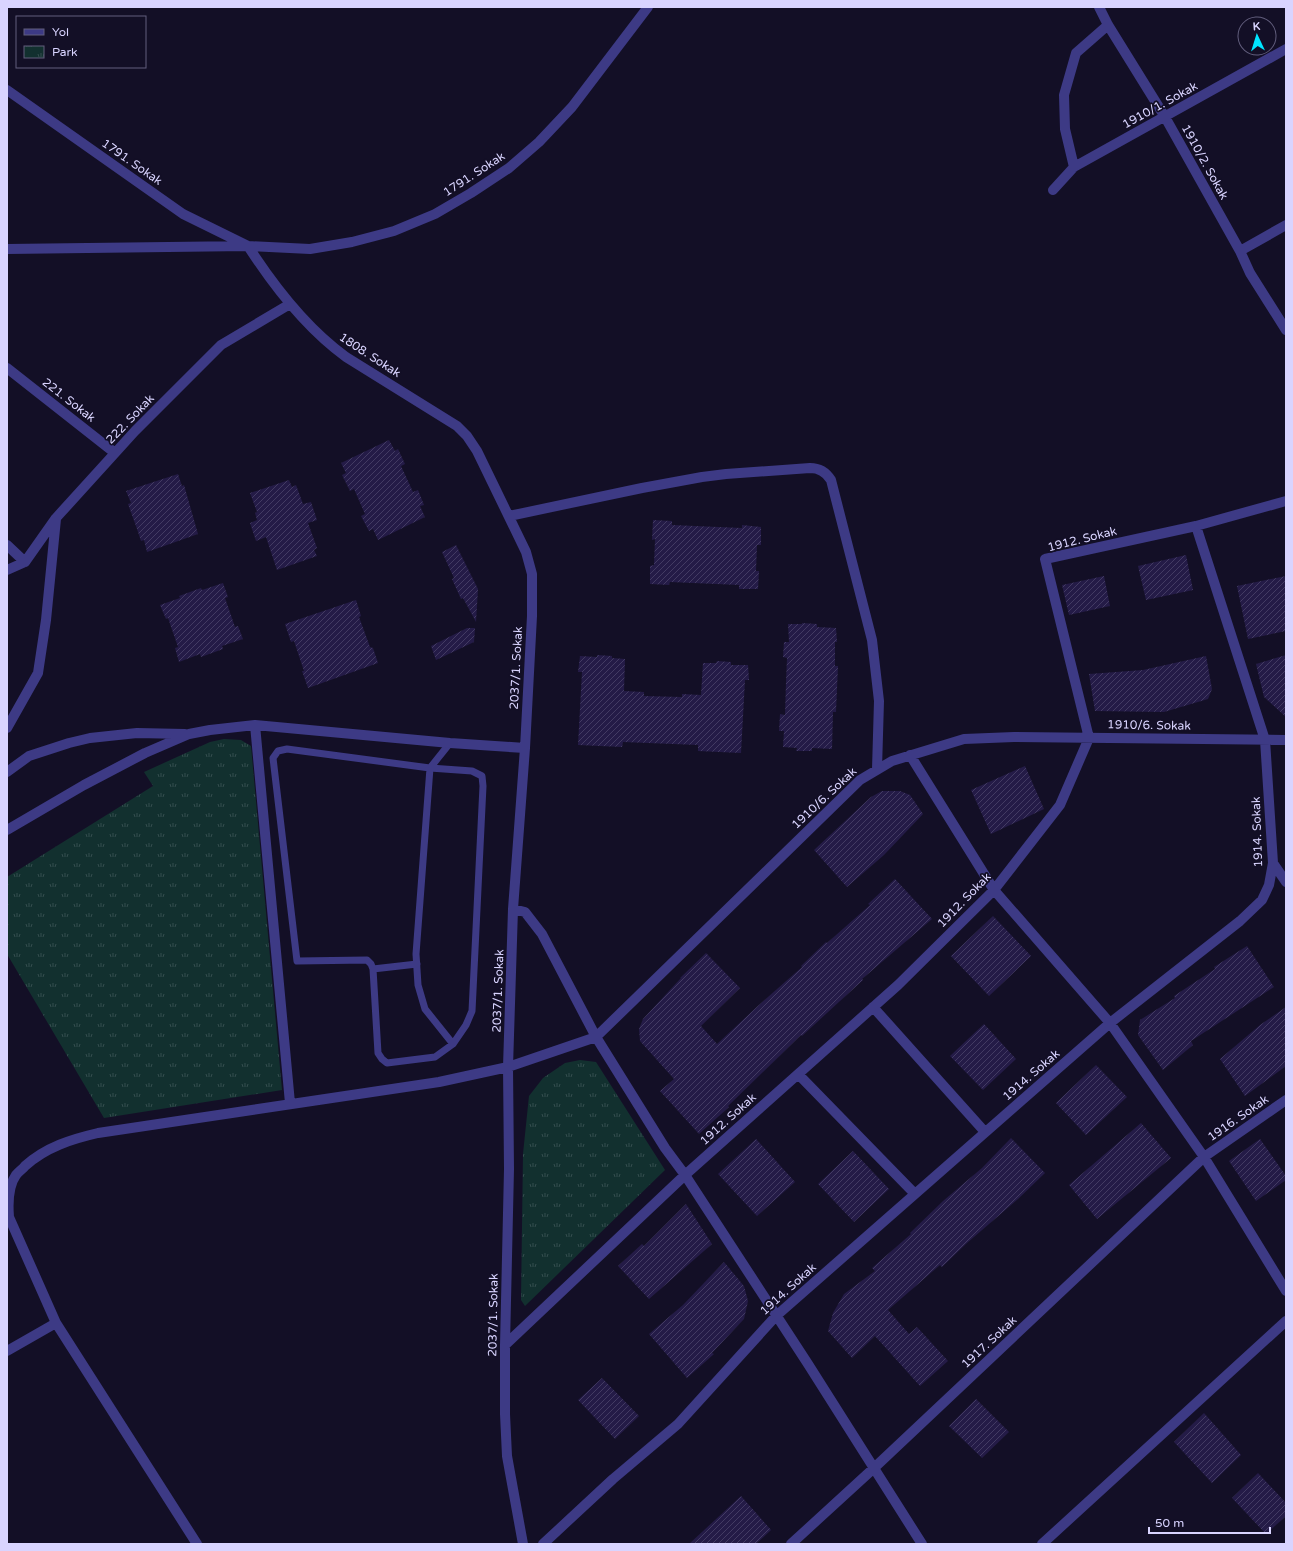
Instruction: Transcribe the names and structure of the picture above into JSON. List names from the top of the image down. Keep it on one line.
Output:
{"streets":{"street":["1910/1. Sokak","1791. Sokak","1910/2. Sokak","1808. Sokak","221. Sokak","222. Sokak","1912. Sokak","2037/1. Sokak","1910/6. Sokak","1914. Sokak","1916. Sokak","1917. Sokak"]},"crossings":[["1910/1. Sokak","1910/2. Sokak"],["1791. Sokak","1808. Sokak"],["1808. Sokak","222. Sokak"],["1808. Sokak","2037/1. Sokak"],["221. Sokak","222. Sokak"],["1912. Sokak","2037/1. Sokak"],["1912. Sokak","1910/6. Sokak"],["1912. Sokak","1914. Sokak"],["1910/6. Sokak","1914. Sokak"],["1916. Sokak","1917. Sokak"]],"legend":["Yol","Park"],"scale_bar":"50 m","north":"top"}
